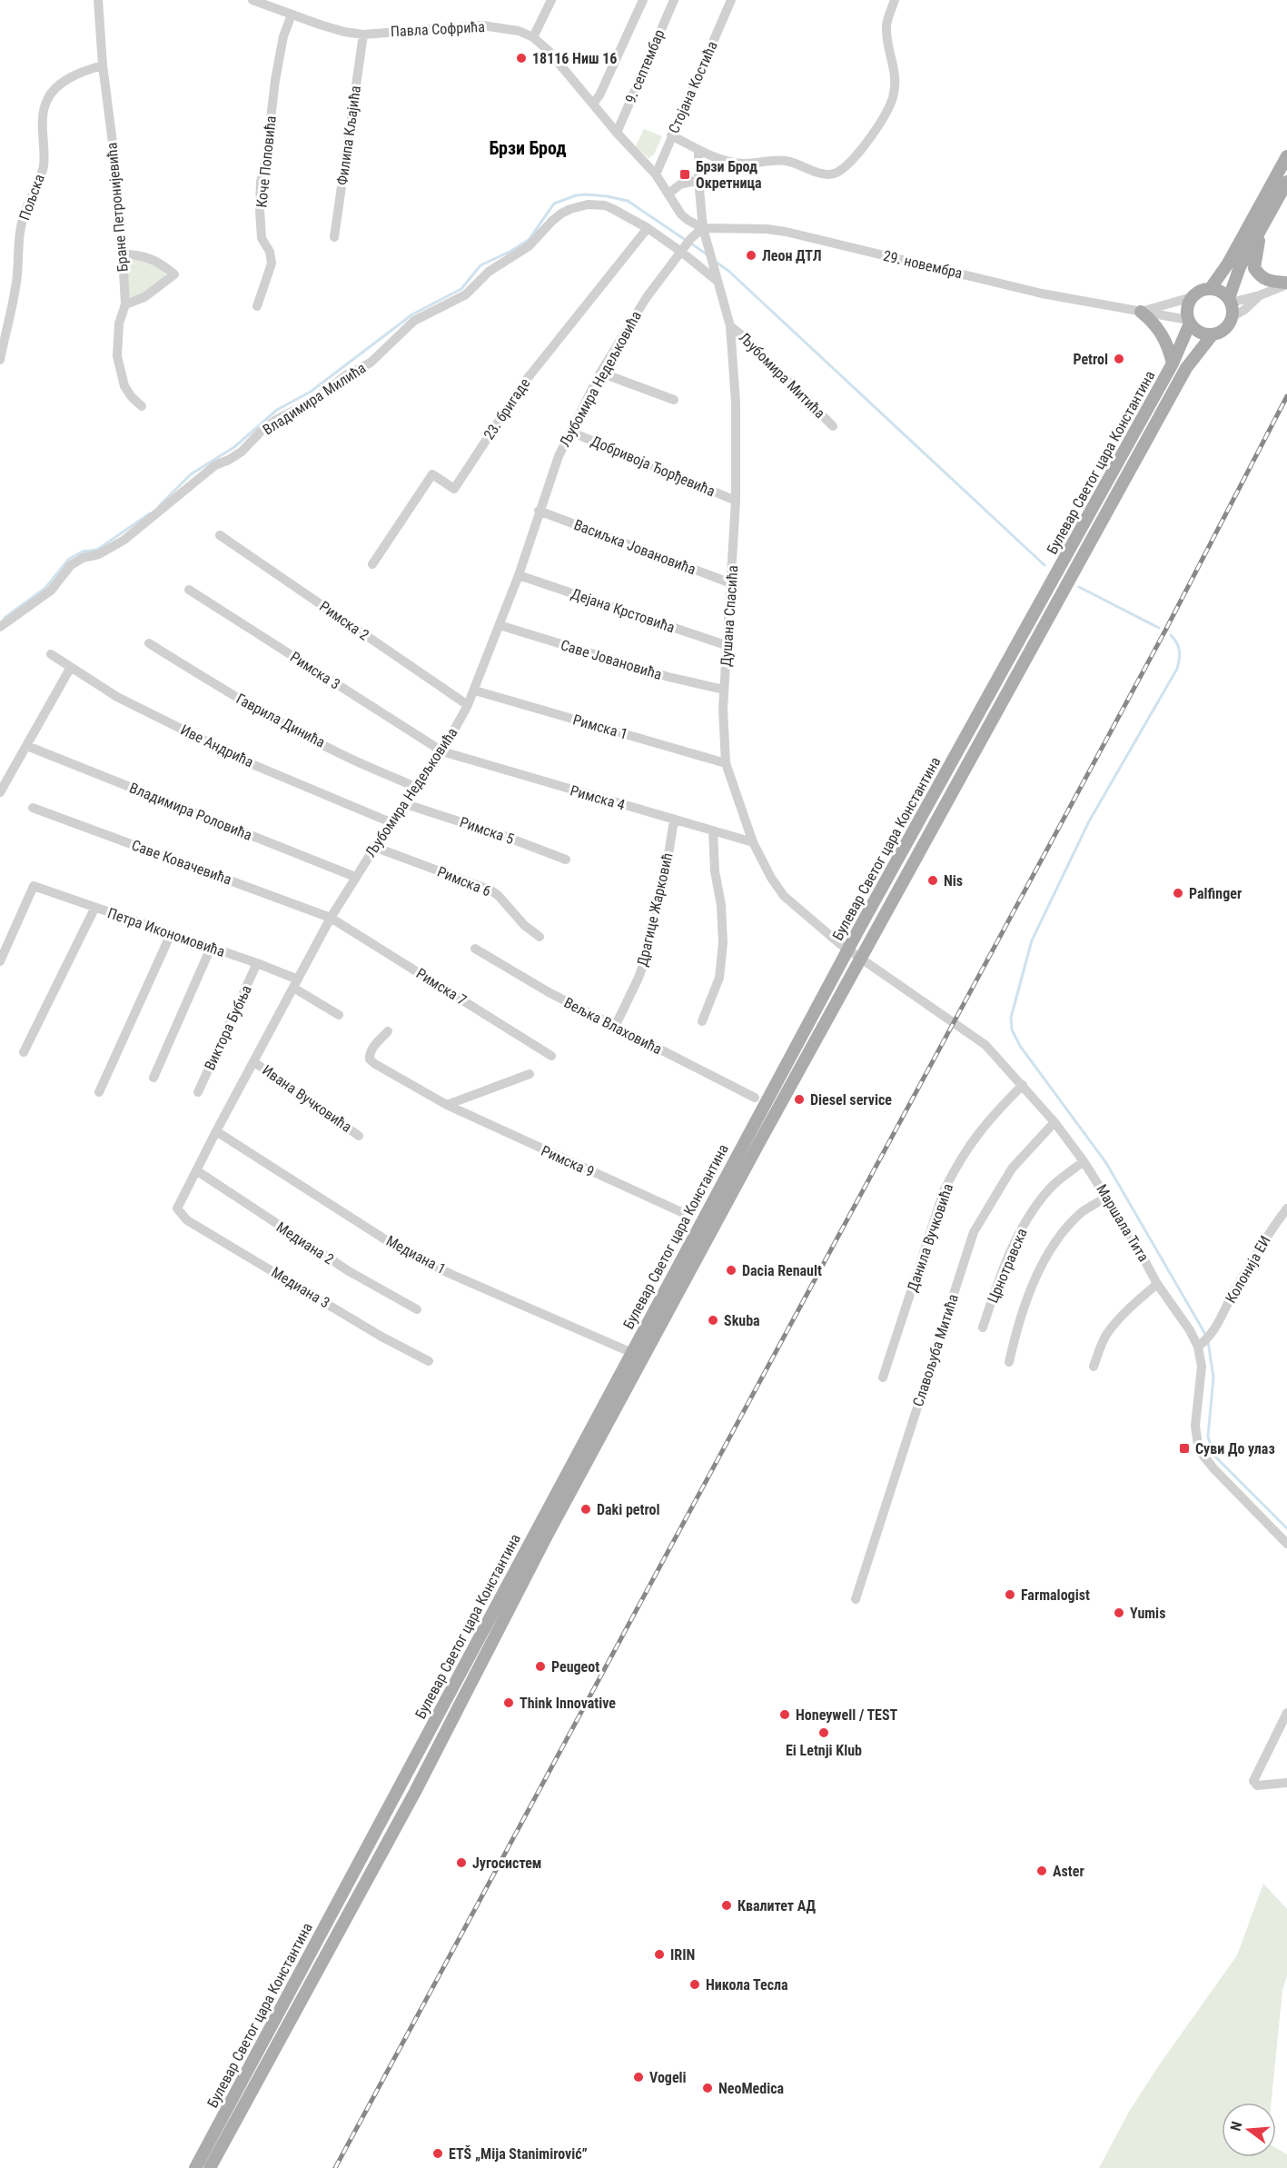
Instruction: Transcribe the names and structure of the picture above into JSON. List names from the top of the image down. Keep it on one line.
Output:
{"streets":{"main road":["Булевар Светог цара Константина"],"street":["Павла Софрића","9. септембар","Стојана Костића","Филипа Кљајића","Коче Поповића","Пољска","Бране Петронијевића","29. новембра","Љубомира Митића","Љубомира Недељковића","Владимира Милића","23. бригаде","Добривоја Ђорђевића","Васиљка Јовановића","Дејана Крстовића","Душана Спасића","Римска 2","Саве Јовановића","Римска 3","Гаврила Динића","Римска 1","Иве Андрића","Римска 4","Владимира Роловића","Римска 5","Саве Ковачевића","Римска 6","Драгице Жарковић","Петра Икономовића","Римска 7","Вељка Влаховића","Виктора Бубња","Ивана Вучковића","Римска 9","Маршала Тита","Данила Вучковића","Медиана 2","Медиана 1","Црнотравска","Колонија ЕИ","Медиана 3","Славољуба Митића"]},"crossings":[["Павла Софрића","9. септембар"],["Павла Софрића","Стојана Костића"],["Павла Софрића","Филипа Кљајића"],["Павла Софрића","Коче Поповића"],["Павла Софрића","29. новембра"],["Павла Софрића","Љубомира Недељковића"],["Павла Софрића","Душана Спасића"],["Пољска","Бране Петронијевића"],["29. новембра","Љубомира Недељковића"],["29. новембра","Булевар Светог цара Константина"],["29. новембра","Душана Спасића"],["Љубомира Митића","Душана Спасића"],["Љубомира Недељковића","Владимира Милића"],["Љубомира Недељковића","Добривоја Ђорђевића"],["Љубомира Недељковића","Васиљка Јовановића"],["Љубомира Недељковића","Дејана Крстовића"],["Љубомира Недељковића","Душана Спасића"],["Љубомира Недељковића","Римска 2"],["Љубомира Недељковића","Саве Јовановића"],["Љубомира Недељковића","Римска 3"],["Љубомира Недељковића","Гаврила Динића"],["Љубомира Недељковића","Римска 1"],["Љубомира Недељковића","Иве Андрића"],["Љубомира Недељковића","Римска 4"],["Љубомира Недељковића","Владимира Роловића"],["Љубомира Недељковића","Римска 5"],["Љубомира Недељковића","Саве Ковачевића"],["Љубомира Недељковића","Римска 6"],["Љубомира Недељковића","Петра Икономовића"],["Љубомира Недељковића","Римска 7"],["Љубомира Недељковића","Ивана Вучковића"],["Љубомира Недељковића","Медиана 2"],["Љубомира Недељковића","Медиана 1"],["Љубомира Недељковића","Медиана 3"],["Владимира Милића","23. бригаде"],["Владимира Милића","Душана Спасића"],["Булевар Светог цара Константина","Душана Спасића"],["Булевар Светог цара Константина","Маршала Тита"],["Булевар Светог цара Константина","Медиана 1"],["Добривоја Ђорђевића","Душана Спасића"],["Васиљка Јовановића","Душана Спасића"],["Дејана Крстовића","Душана Спасића"],["Душана Спасића","Саве Јовановића"],["Душана Спасића","Римска 1"],["Душана Спасића","Римска 4"],["Душана Спасића","Маршала Тита"],["Римска 3","Римска 4"],["Римска 4","Драгице Жарковић"],["Саве Ковачевића","Римска 7"],["Драгице Жарковић","Вељка Влаховића"],["Петра Икономовића","Виктора Бубња"],["Маршала Тита","Данила Вучковића"],["Маршала Тита","Црнотравска"],["Маршала Тита","Колонија ЕИ"],["Маршала Тита","Славољуба Митића"]],"districts":["Брзи Брод"],"places":{"other":["18116 Ниш 16","Леон ДТЛ","Petrol","Nis","Palfinger","Diesel service","Dacia Renault","Skuba","Daki petrol","Farmalogist","Yumis","Peugeot","Think Innovative","Honeywell / TEST","Ei Letnji Klub","Југосистем","Aster","Квалитет АД","IRIN","Никола Тесла","Vogeli","NeoMedica","ETŠ „Mija Stanimirović”"],"transit":["Брзи Брод Окретница","Суви До улаз"]},"north":"left"}
